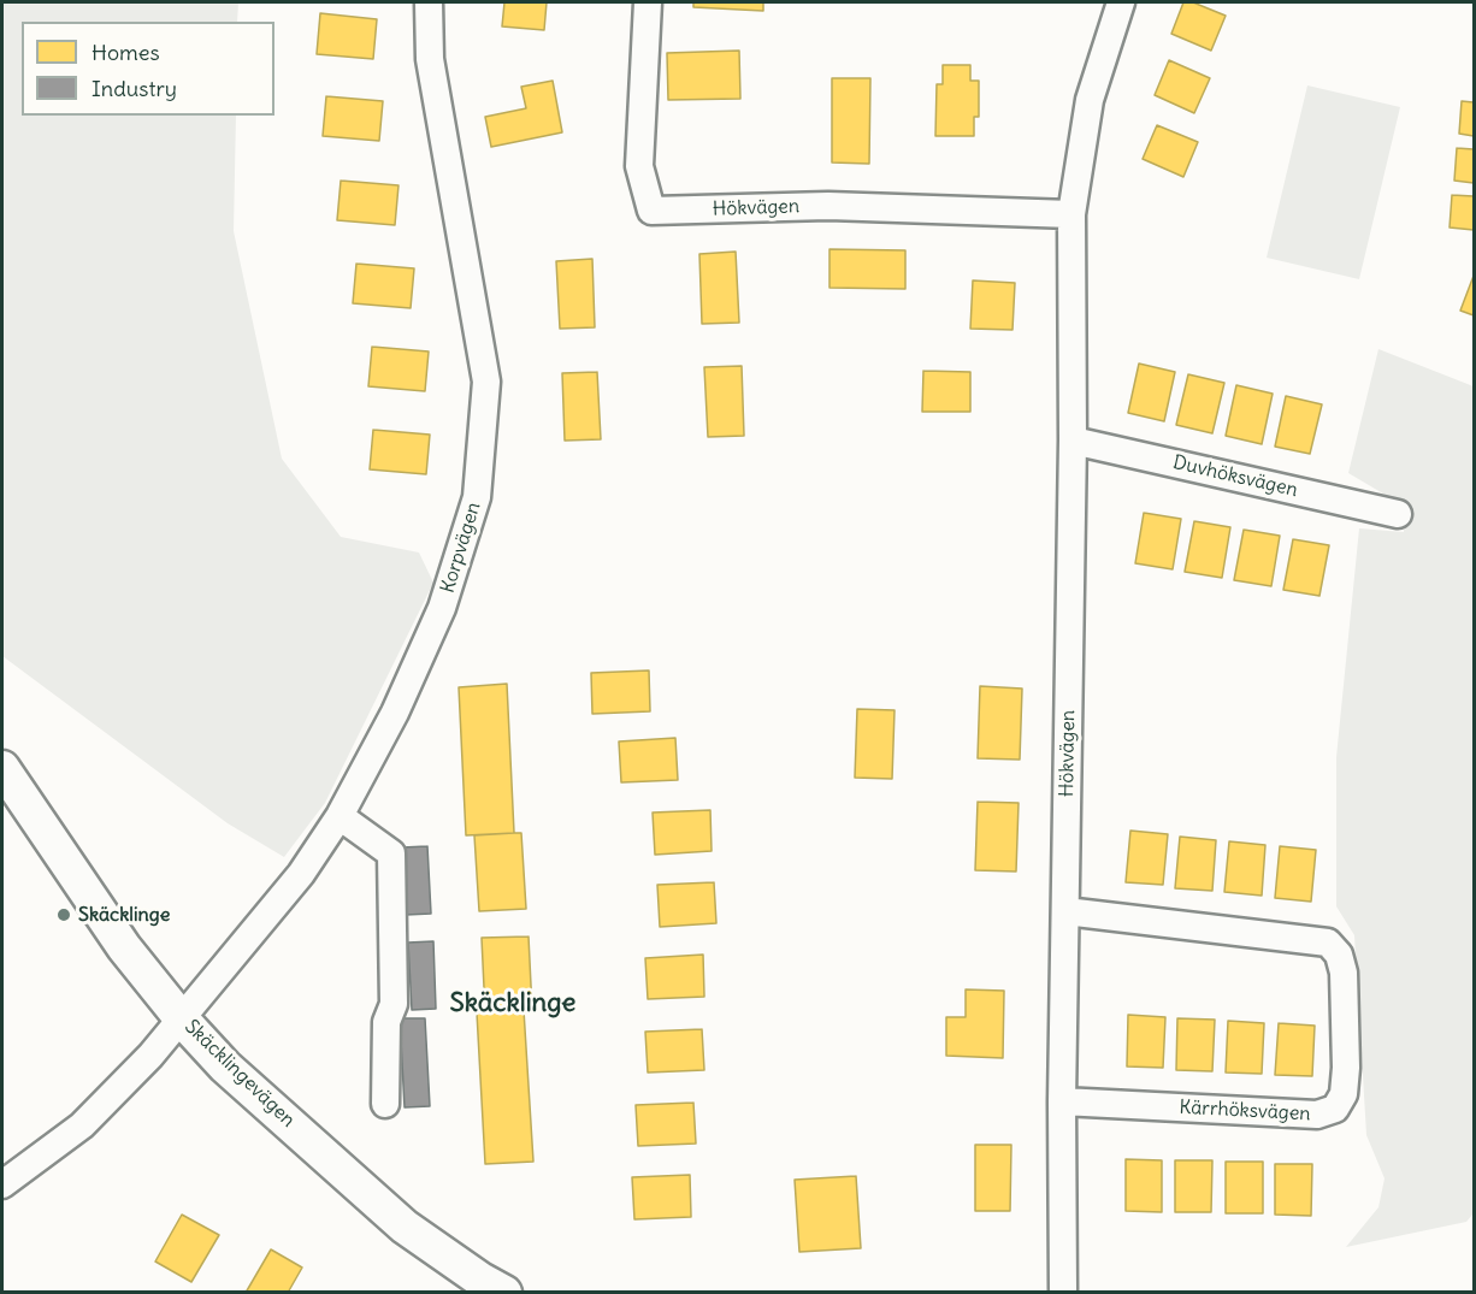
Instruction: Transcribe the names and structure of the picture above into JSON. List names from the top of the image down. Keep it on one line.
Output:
{"streets":{"street":["Hökvägen","Duvhöksvägen","Korpvägen","Skäcklingevägen","Kärrhöksvägen"]},"crossings":[["Hökvägen","Duvhöksvägen"],["Hökvägen","Kärrhöksvägen"],["Korpvägen","Skäcklingevägen"]],"districts":["Skäcklinge"],"places":["Skäcklinge"],"legend":["Homes","Industry"]}
